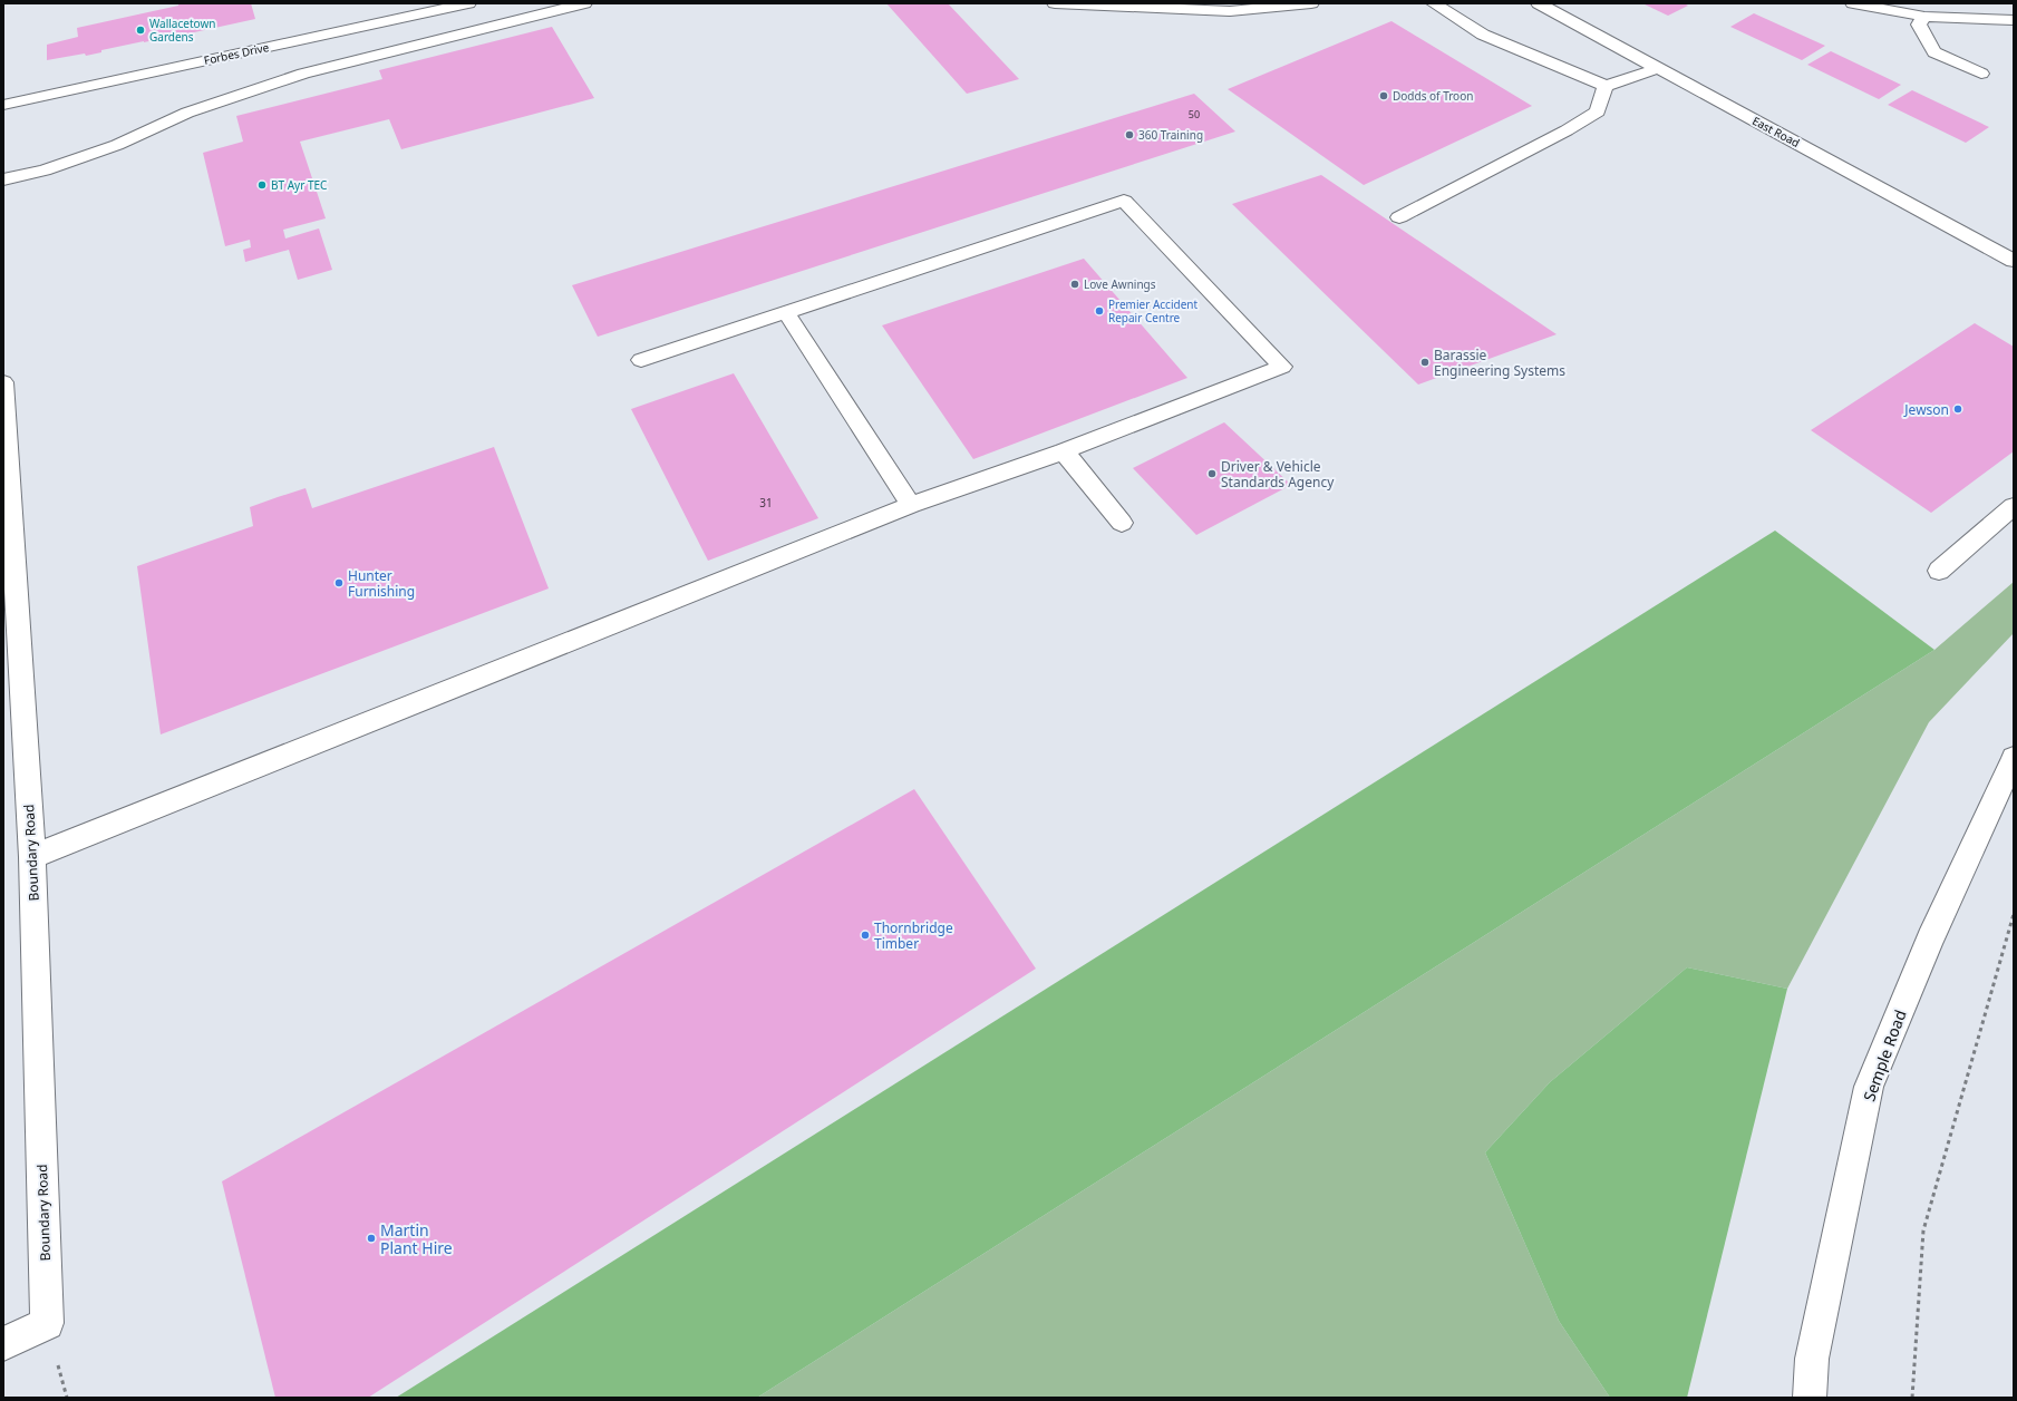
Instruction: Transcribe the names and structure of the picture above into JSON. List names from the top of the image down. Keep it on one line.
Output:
{"streets":{"street":["Forbes Drive","East Road","Boundary Road","Semple Road"]},"places":["Wallacetown Gardens","Dodds of Troon","360 Training","BT Ayr TEC","Love Awnings","Premier Accident Repair Centre","Barassie Engineering Systems","Jewson","Driver & Vehicle Standards Agency","Hunter Furnishing","Thornbridge Timber","Martin Plant Hire"],"house_numbers":["50","31"]}
